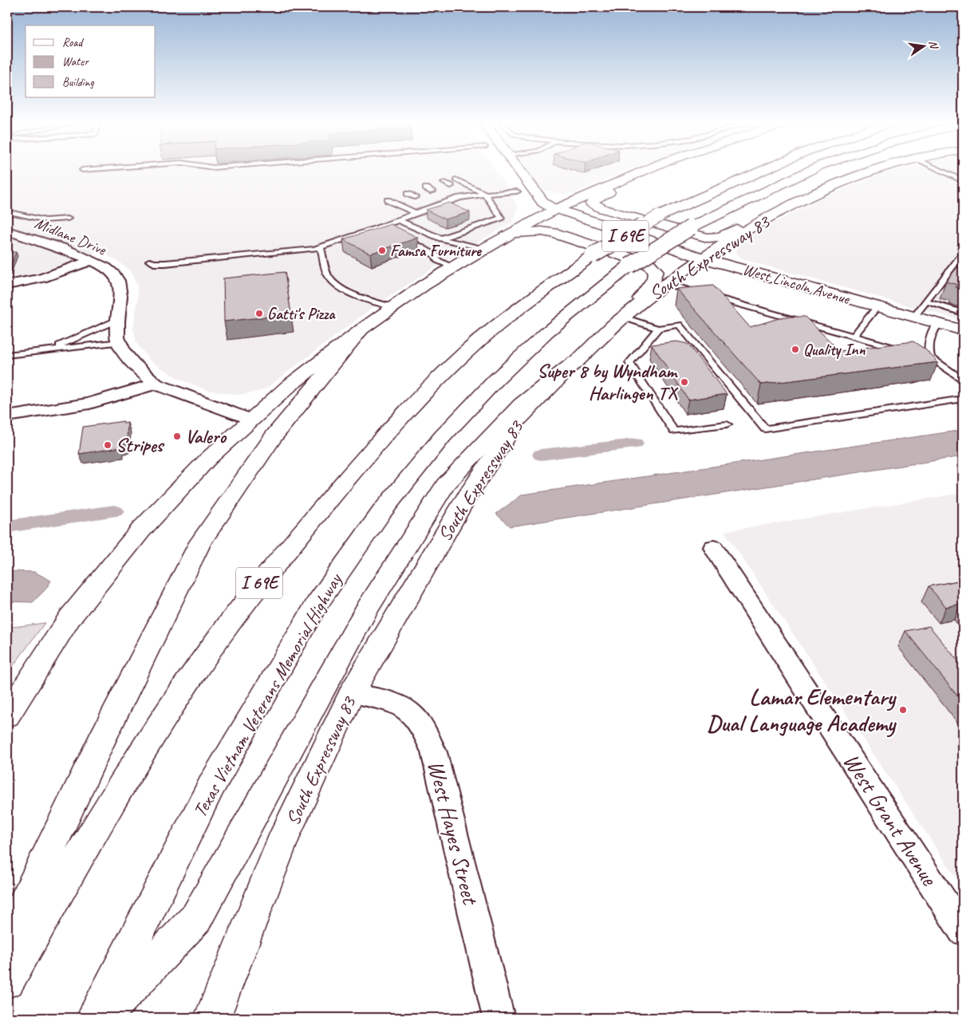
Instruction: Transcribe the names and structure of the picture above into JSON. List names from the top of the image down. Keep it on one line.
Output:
{"streets":{"main road":["I 69E","South Expressway 83","West Lincoln Avenue","Texas Vietnam Veterans Memorial Highway"],"street":["Midlane Drive","West Grant Avenue","West Hayes Street"]},"crossings":[["South Expressway 83","West Lincoln Avenue"],["South Expressway 83","West Hayes Street"]],"places":["Famsa Furniture","Gatti's Pizza","Quality Inn","Super 8 by Wyndham Harlingen TX","Valero","Stripes","Lamar Elementary Dual Language Academy"],"legend":["Road","Water","Building"],"north":"right"}
